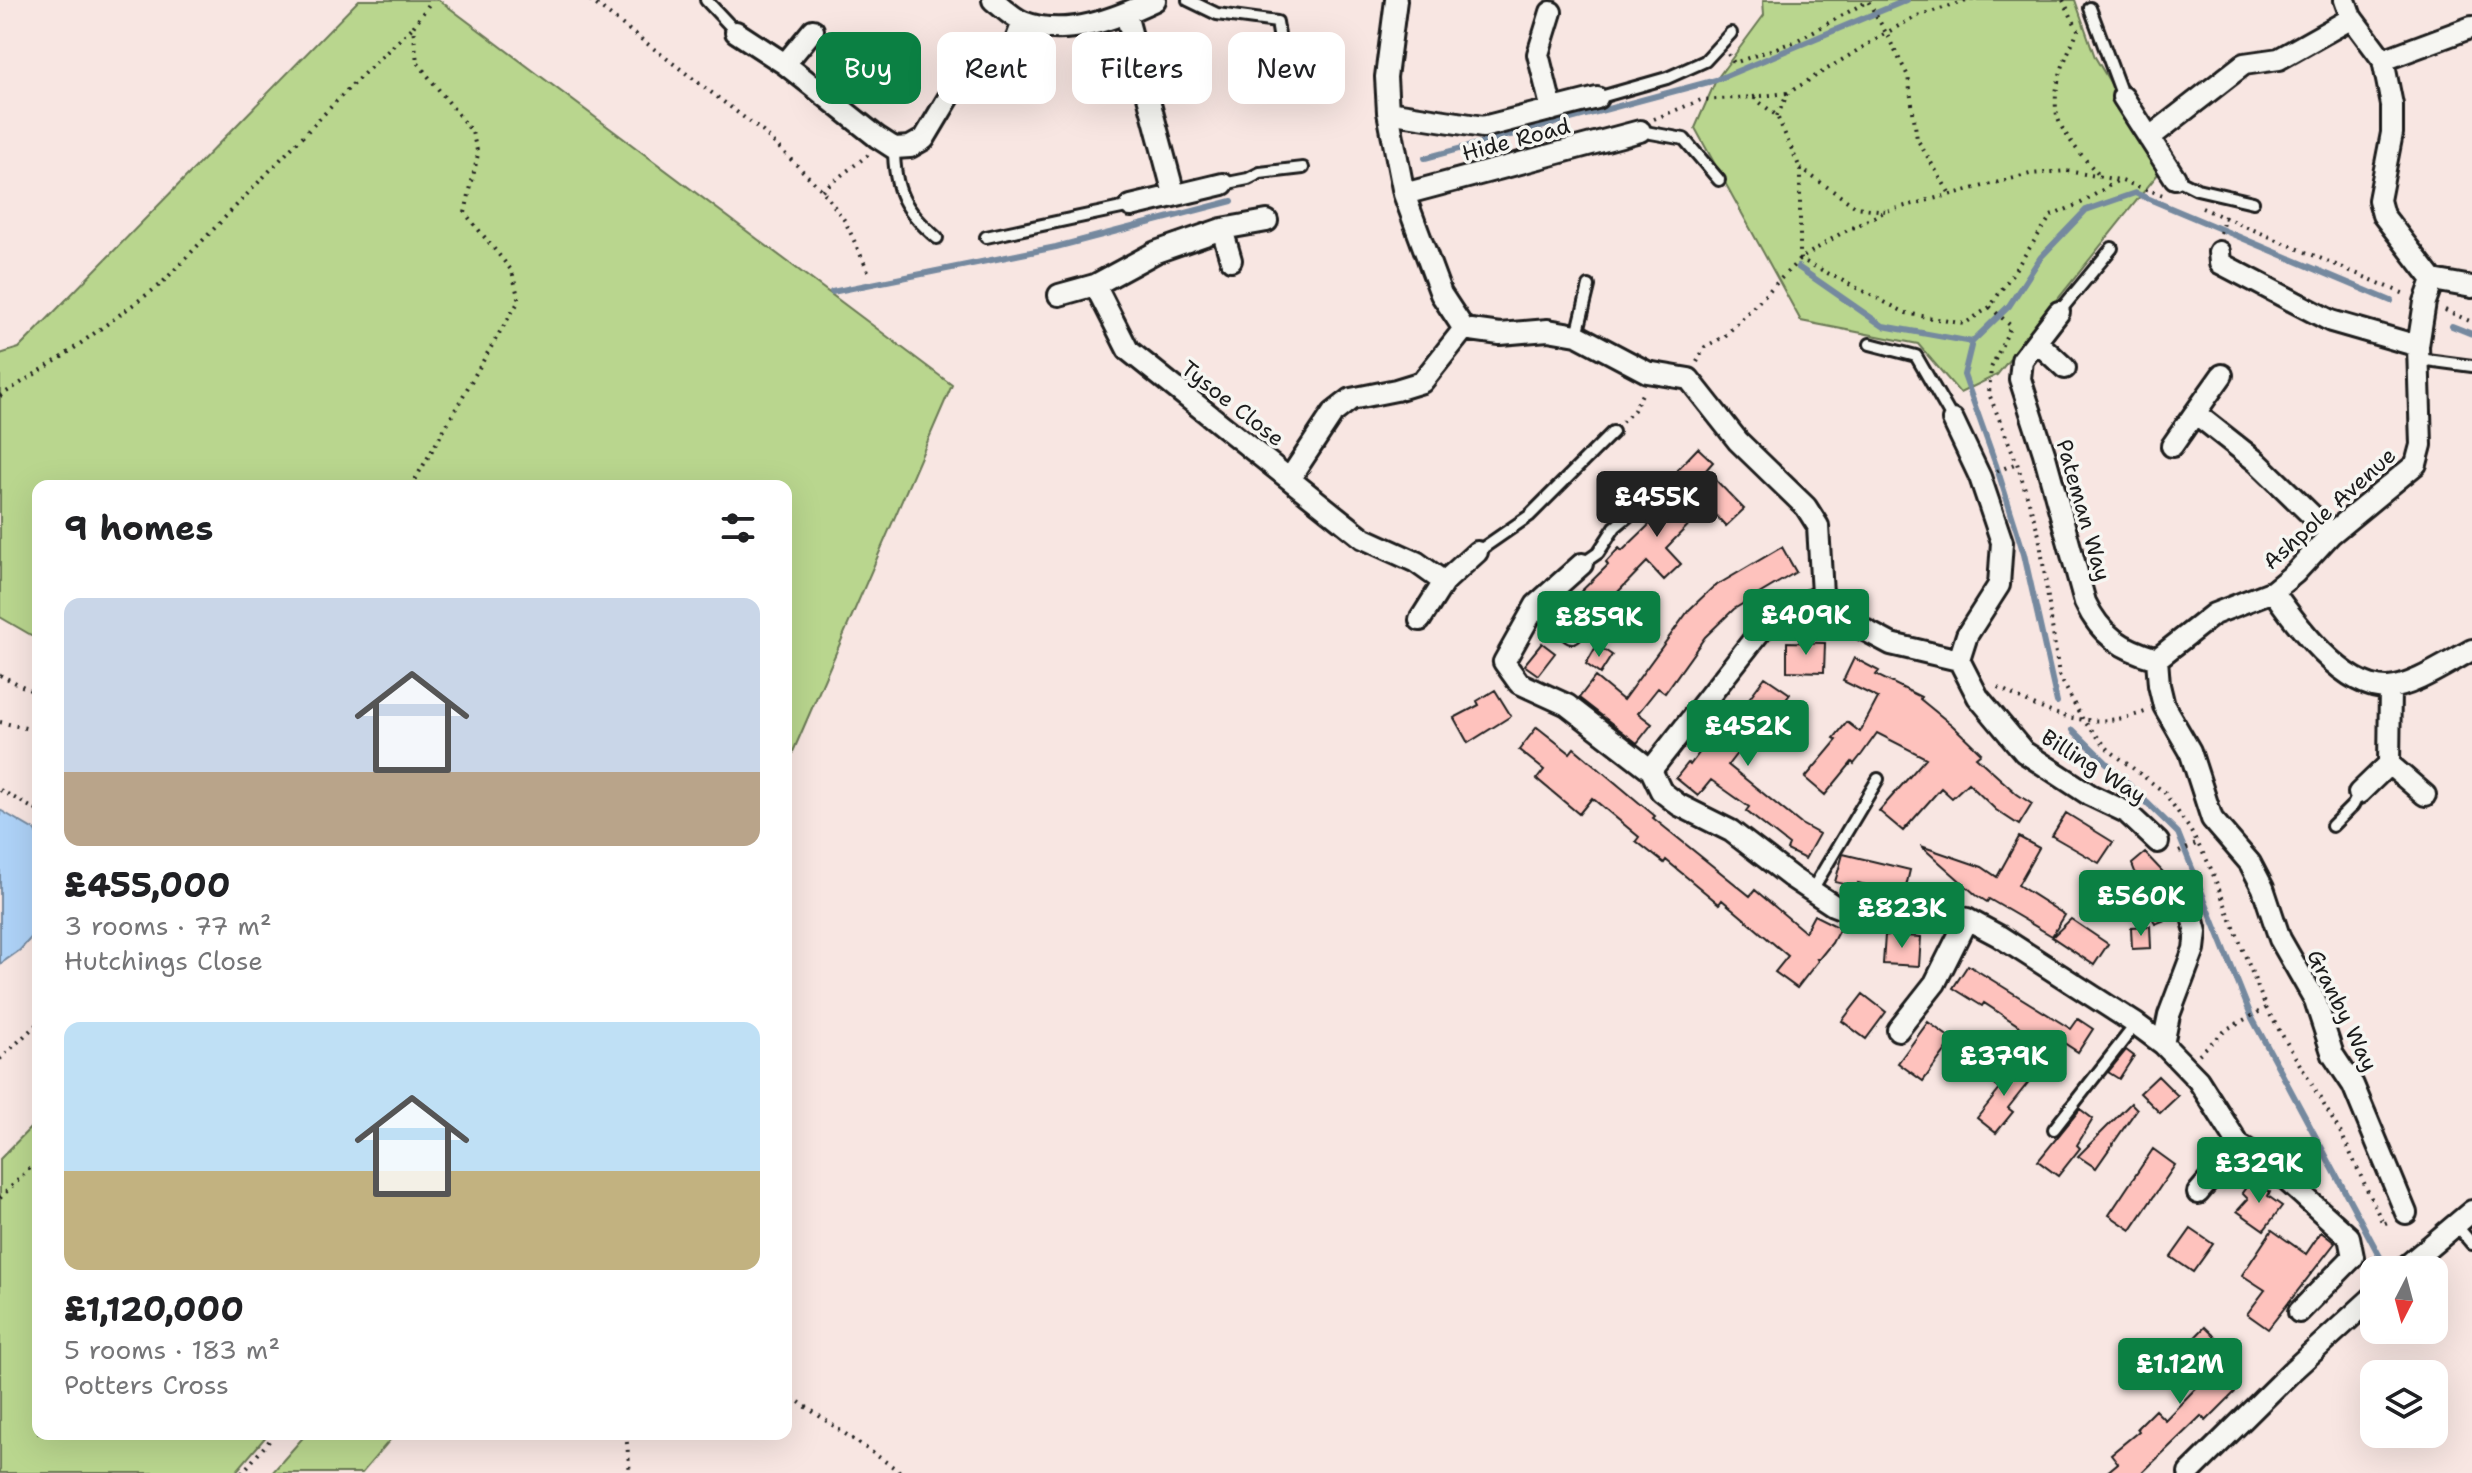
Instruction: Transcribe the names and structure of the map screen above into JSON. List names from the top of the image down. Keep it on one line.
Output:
{"streets":{"street":["Hide Road","Tysoe Close","Ashpole Avenue","Pateman Way","Billing Way","Granby Way"]},"crossings":[["Ashpole Avenue","Pateman Way"],["Ashpole Avenue","Granby Way"],["Pateman Way","Granby Way"]],"north":"bottom","page":{"chip":["Buy","Rent","Filters","New"],"price":["£455K","£409K","£859K","£452K","£560K","£823K","£379K","£329K","£1.12M"],"heading":"9 homes","list":[{"name":"£455,000","note":"3 rooms · 77 m² · Hutchings Close"},{"name":"£1,120,000","note":"5 rooms · 183 m² · Potters Cross"}]}}
